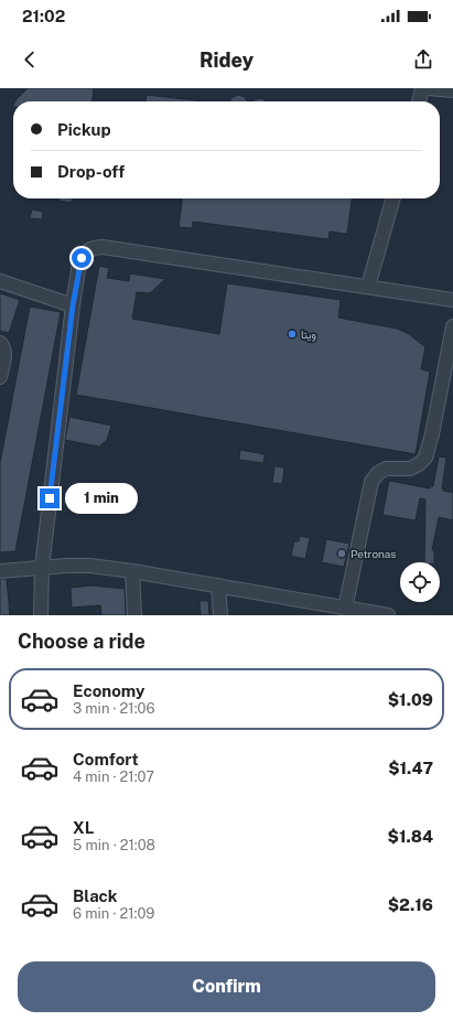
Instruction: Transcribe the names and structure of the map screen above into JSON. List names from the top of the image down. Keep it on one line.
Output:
{"places":["ويتا","Petronas"],"page":{"status":"21:02","header":"Ridey","banner":["Pickup","Drop-off"],"bubble":"1 min","heading":"Choose a ride","list":[{"name":"Economy","note":"3 min · 21:06","value":"$1.09"},{"name":"Comfort","note":"4 min · 21:07","value":"$1.47"},{"name":"XL","note":"5 min · 21:08","value":"$1.84"},{"name":"Black","note":"6 min · 21:09","value":"$2.16"}],"buttons":"Confirm"}}
